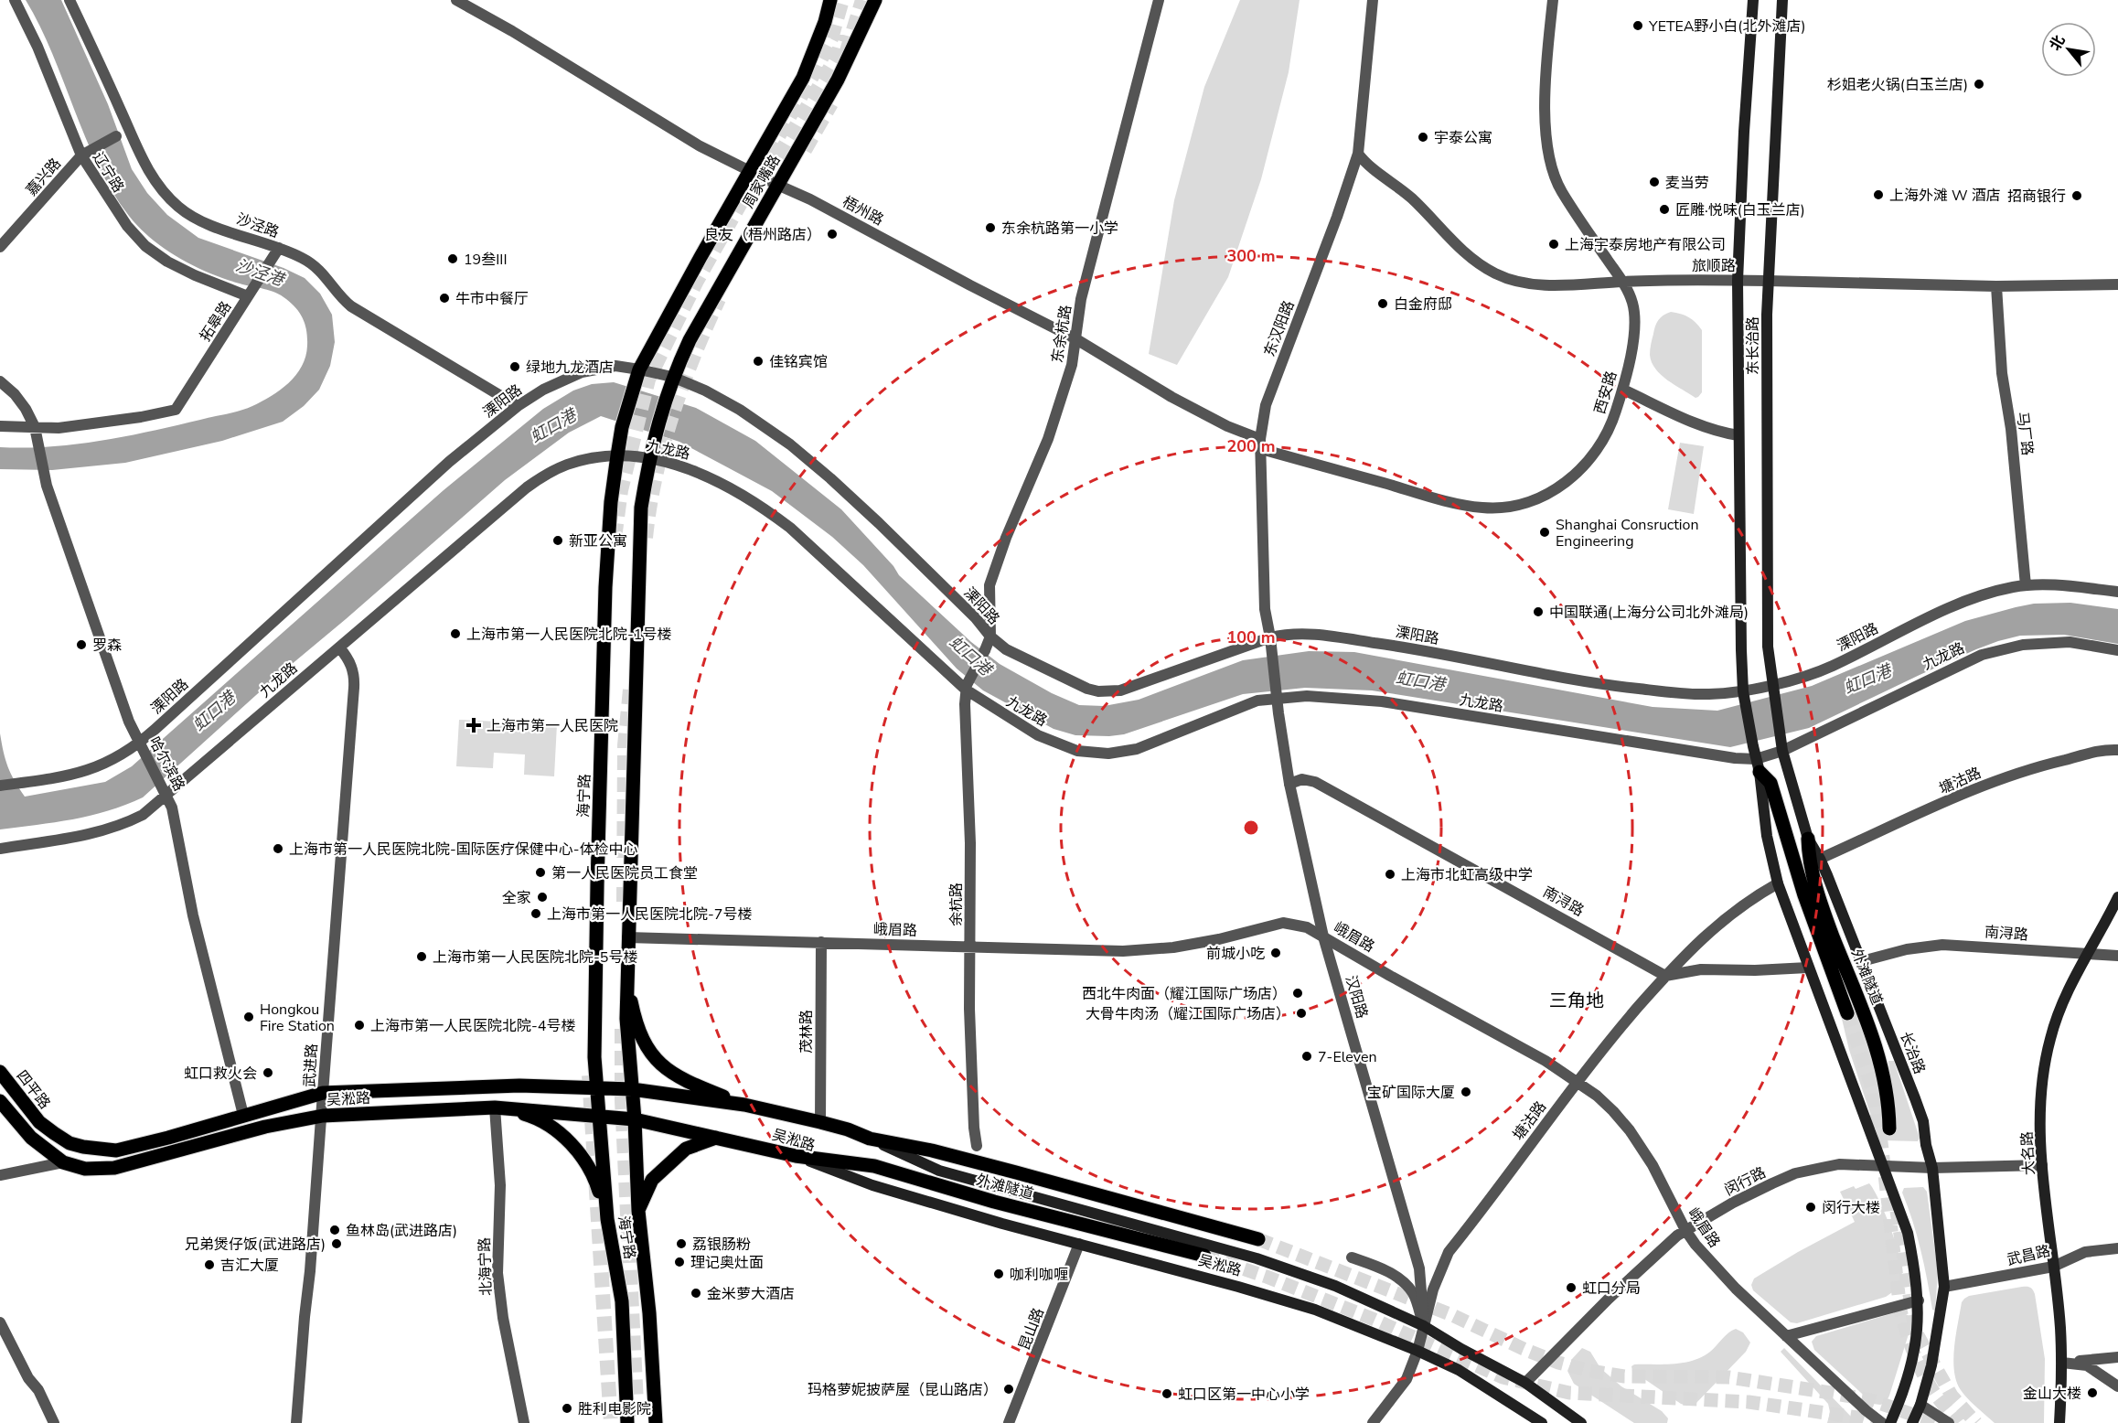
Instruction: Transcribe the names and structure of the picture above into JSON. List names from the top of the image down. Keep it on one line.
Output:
{"streets":{"main road":["周家嘴路","东长治路","海宁路","外滩隧道","长治路","四平路","吴淞路","大名路"],"street":["辽宁路","嘉兴路","梧州路","沙泾路","旅顺路","拓皋路","东汉阳路","东余杭路","西安路","溧阳路","马厂路","九龙路","哈尔滨路","塘沽路","南浔路","余杭路","峨眉路","汉阳路","茂林路","武进路","闵行路","武昌路","北海宁路","昆山路"]},"crossings":[["辽宁路","嘉兴路"],["辽宁路","拓皋路"],["周家嘴路","梧州路"],["周家嘴路","溧阳路"],["周家嘴路","海宁路"],["梧州路","东汉阳路"],["梧州路","东余杭路"],["梧州路","西安路"],["沙泾路","拓皋路"],["沙泾路","溧阳路"],["旅顺路","东汉阳路"],["旅顺路","东长治路"],["旅顺路","西安路"],["旅顺路","马厂路"],["拓皋路","哈尔滨路"],["东汉阳路","西安路"],["东汉阳路","溧阳路"],["东汉阳路","汉阳路"],["东余杭路","溧阳路"],["东余杭路","余杭路"],["东长治路","溧阳路"],["东长治路","九龙路"],["东长治路","外滩隧道"],["东长治路","长治路"],["溧阳路","马厂路"],["溧阳路","哈尔滨路"],["溧阳路","海宁路"],["溧阳路","长治路"],["九龙路","哈尔滨路"],["九龙路","海宁路"],["九龙路","余杭路"],["九龙路","外滩隧道"],["九龙路","汉阳路"],["九龙路","长治路"],["九龙路","武进路"],["哈尔滨路","吴淞路"],["塘沽路","南浔路"],["塘沽路","峨眉路"],["塘沽路","汉阳路"],["塘沽路","长治路"],["塘沽路","吴淞路"],["海宁路","峨眉路"],["海宁路","吴淞路"],["南浔路","汉阳路"],["南浔路","长治路"],["南浔路","大名路"],["余杭路","峨眉路"],["峨眉路","汉阳路"],["峨眉路","茂林路"],["峨眉路","闵行路"],["外滩隧道","长治路"],["外滩隧道","吴淞路"],["汉阳路","吴淞路"],["茂林路","吴淞路"],["长治路","闵行路"],["长治路","武昌路"],["武进路","吴淞路"],["四平路","吴淞路"],["吴淞路","闵行路"],["吴淞路","北海宁路"],["吴淞路","昆山路"],["大名路","闵行路"],["大名路","武昌路"]],"districts":["三角地"],"water":["沙泾港","虹口港"],"places":{"other":["YETEA野小白(北外滩店)","杉姐老火锅(白玉兰店)","宇泰公寓","麦当劳","上海外滩 W 酒店","招商银行","匠雕·悦味(白玉兰店)","东余杭路第一小学","良友（梧州路店）","上海宇泰房地产有限公司","19叁III","牛市中餐厅","白金府邸","佳铭宾馆","绿地九龙酒店","Shanghai Consruction Engineering","新亚公寓","中国联通(上海分公司北外滩局)","上海市第一人民医院北院-1号楼","罗森","上海市第一人民医院北院-国际医疗保健中心-体检中心","第一人民医院员工食堂","上海市北虹高级中学","全家","上海市第一人民医院北院-7号楼","前城小吃","上海市第一人民医院北院-5号楼","西北牛肉面（耀江国际广场店）","大骨牛肉汤（耀江国际广场店）","Hongkou Fire Station","上海市第一人民医院北院-4号楼","7-Eleven","虹口救火会","宝矿国际大厦","闵行大楼","鱼林岛(武进路店)","兄弟煲仔饭(武进路店)","荔银肠粉","理记奥灶面","吉汇大厦","咖利咖喱","虹口分局","金米萝大酒店","玛格萝妮披萨屋（昆山路店）","金山大楼","虹口区第一中心小学","胜利电影院"],"health":["上海市第一人民医院"]},"north":"top left","rings":["300 m","200 m","100 m"]}
